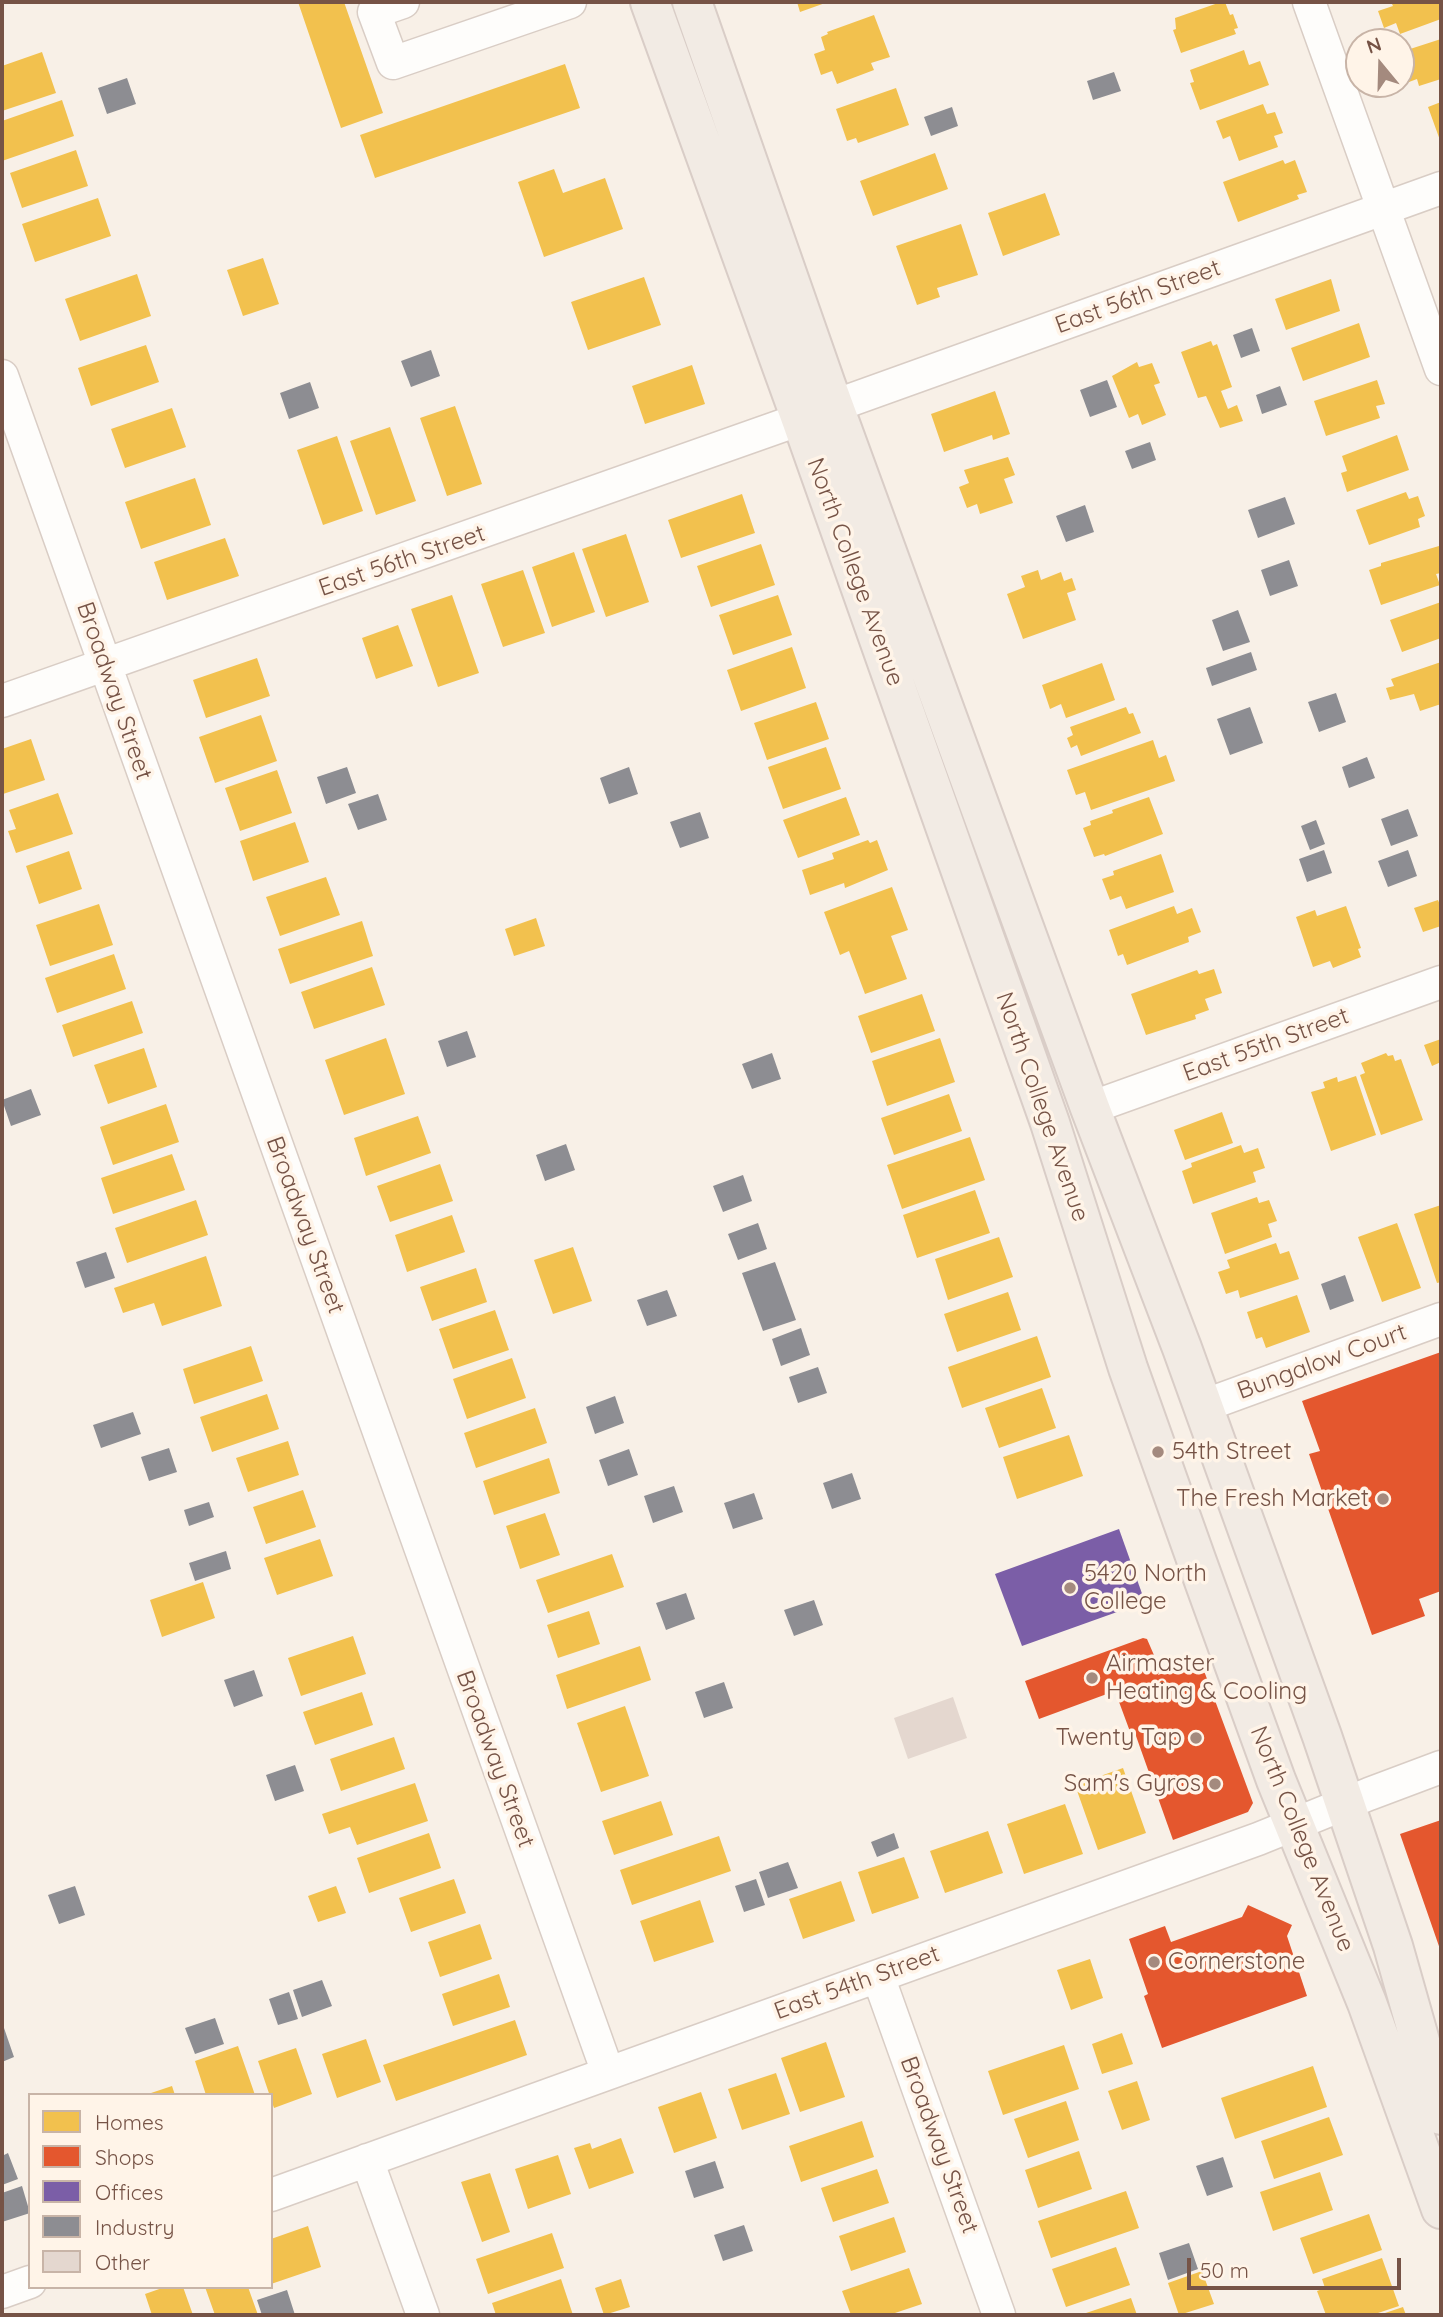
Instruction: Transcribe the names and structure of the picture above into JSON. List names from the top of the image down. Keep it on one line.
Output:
{"streets":{"main road":["North College Avenue"],"street":["East 56th Street","Broadway Street","East 55th Street","Bungalow Court","East 54th Street"]},"crossings":[["East 56th Street","North College Avenue"],["East 56th Street","Broadway Street"],["North College Avenue","East 55th Street"],["North College Avenue","Bungalow Court"],["North College Avenue","East 54th Street"],["Broadway Street","East 54th Street"]],"places":["54th Street","The Fresh Market","5420 North College","Airmaster Heating & Cooling","Twenty Tap","Sam's Gyros","Cornerstone"],"legend":["Homes","Shops","Offices","Industry","Other"],"scale_bar":"50 m","north":"top"}
